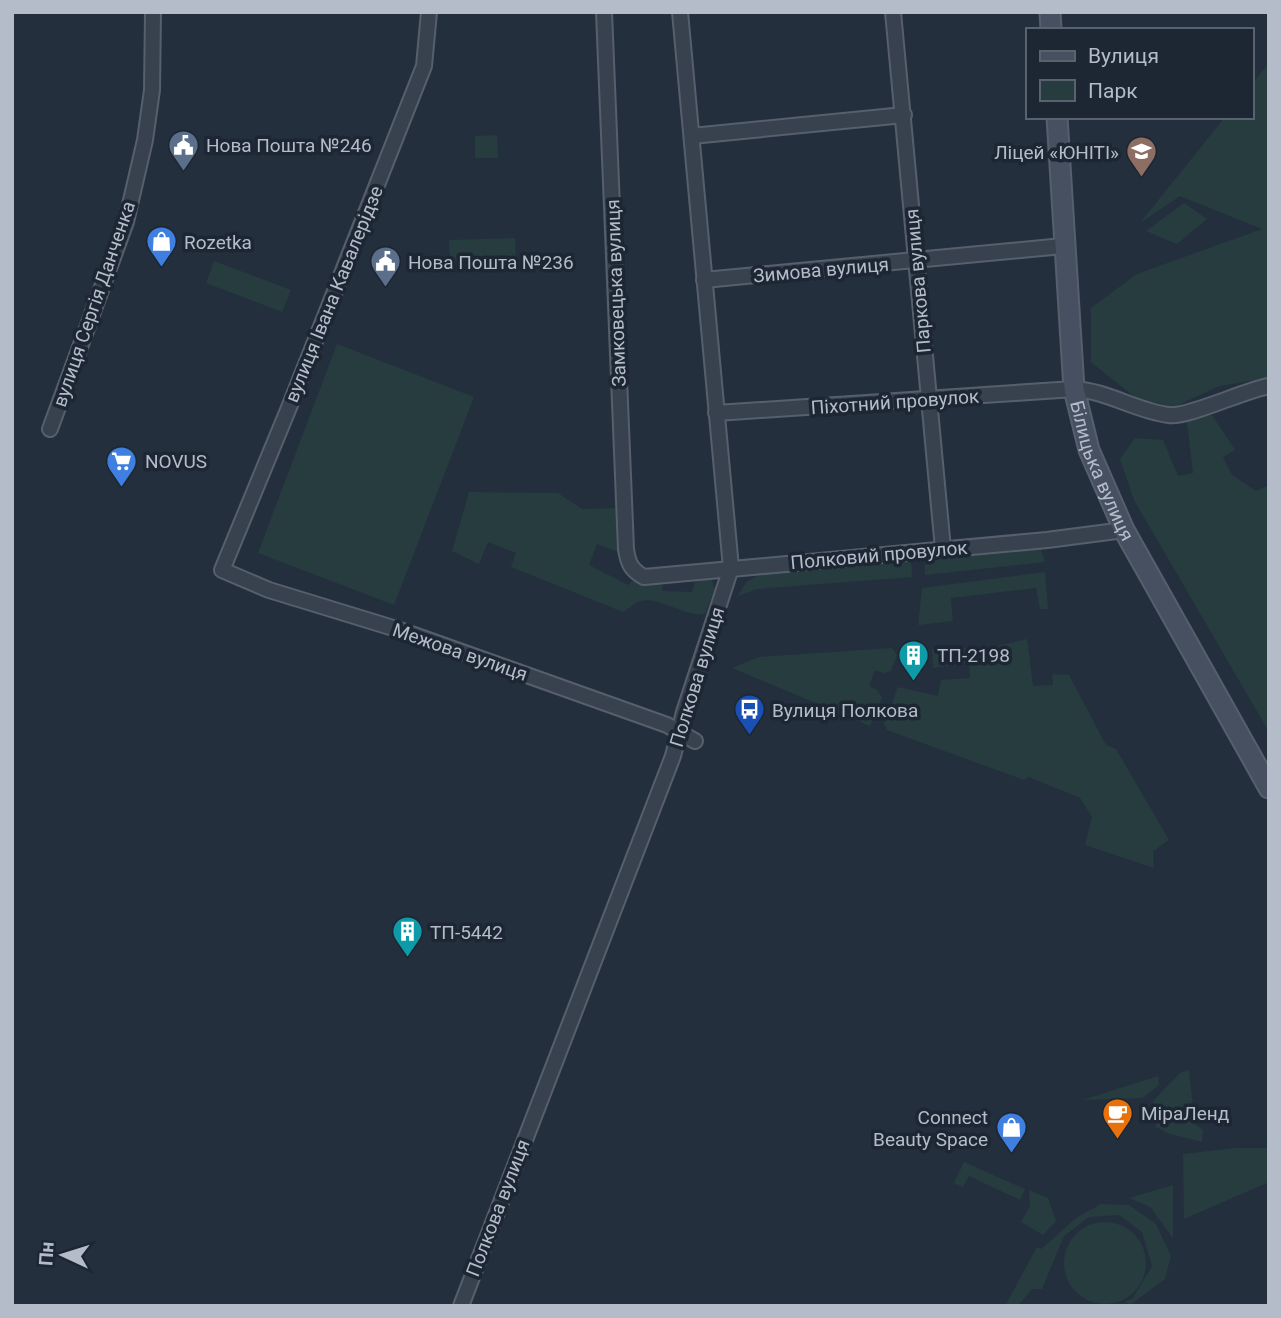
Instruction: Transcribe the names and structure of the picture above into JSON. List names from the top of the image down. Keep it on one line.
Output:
{"streets":{"main road":["Білицька вулиця"],"street":["Зимова вулиця","Паркова вулиця","Замковецька вулиця","вулиця Івана Кавалерідзе","вулиця Сергія Данченка","Піхотний провулок","Полковий провулок","Межова вулиця","Полкова вулиця"]},"crossings":[["Зимова вулиця","Паркова вулиця"],["Зимова вулиця","Білицька вулиця"],["Зимова вулиця","Полкова вулиця"],["Паркова вулиця","Піхотний провулок"],["Паркова вулиця","Полковий провулок"],["Замковецька вулиця","Полковий провулок"],["вулиця Івана Кавалерідзе","Межова вулиця"],["Піхотний провулок","Білицька вулиця"],["Піхотний провулок","Полкова вулиця"],["Білицька вулиця","Полковий провулок"],["Полковий провулок","Полкова вулиця"],["Межова вулиця","Полкова вулиця"]],"places":{"public building":["Нова Пошта №246","Нова Пошта №236"],"school or university":["Ліцей «ЮНІТІ»"],"shop":["Rozetka","Connect Beauty Space"],"supermarket":["NOVUS"],"building":["ТП-2198","ТП-5442"],"bus stop":["Вулиця Полкова"],"cafe":["МіраЛенд"]},"legend":["Вулиця","Парк"],"north":"left"}
